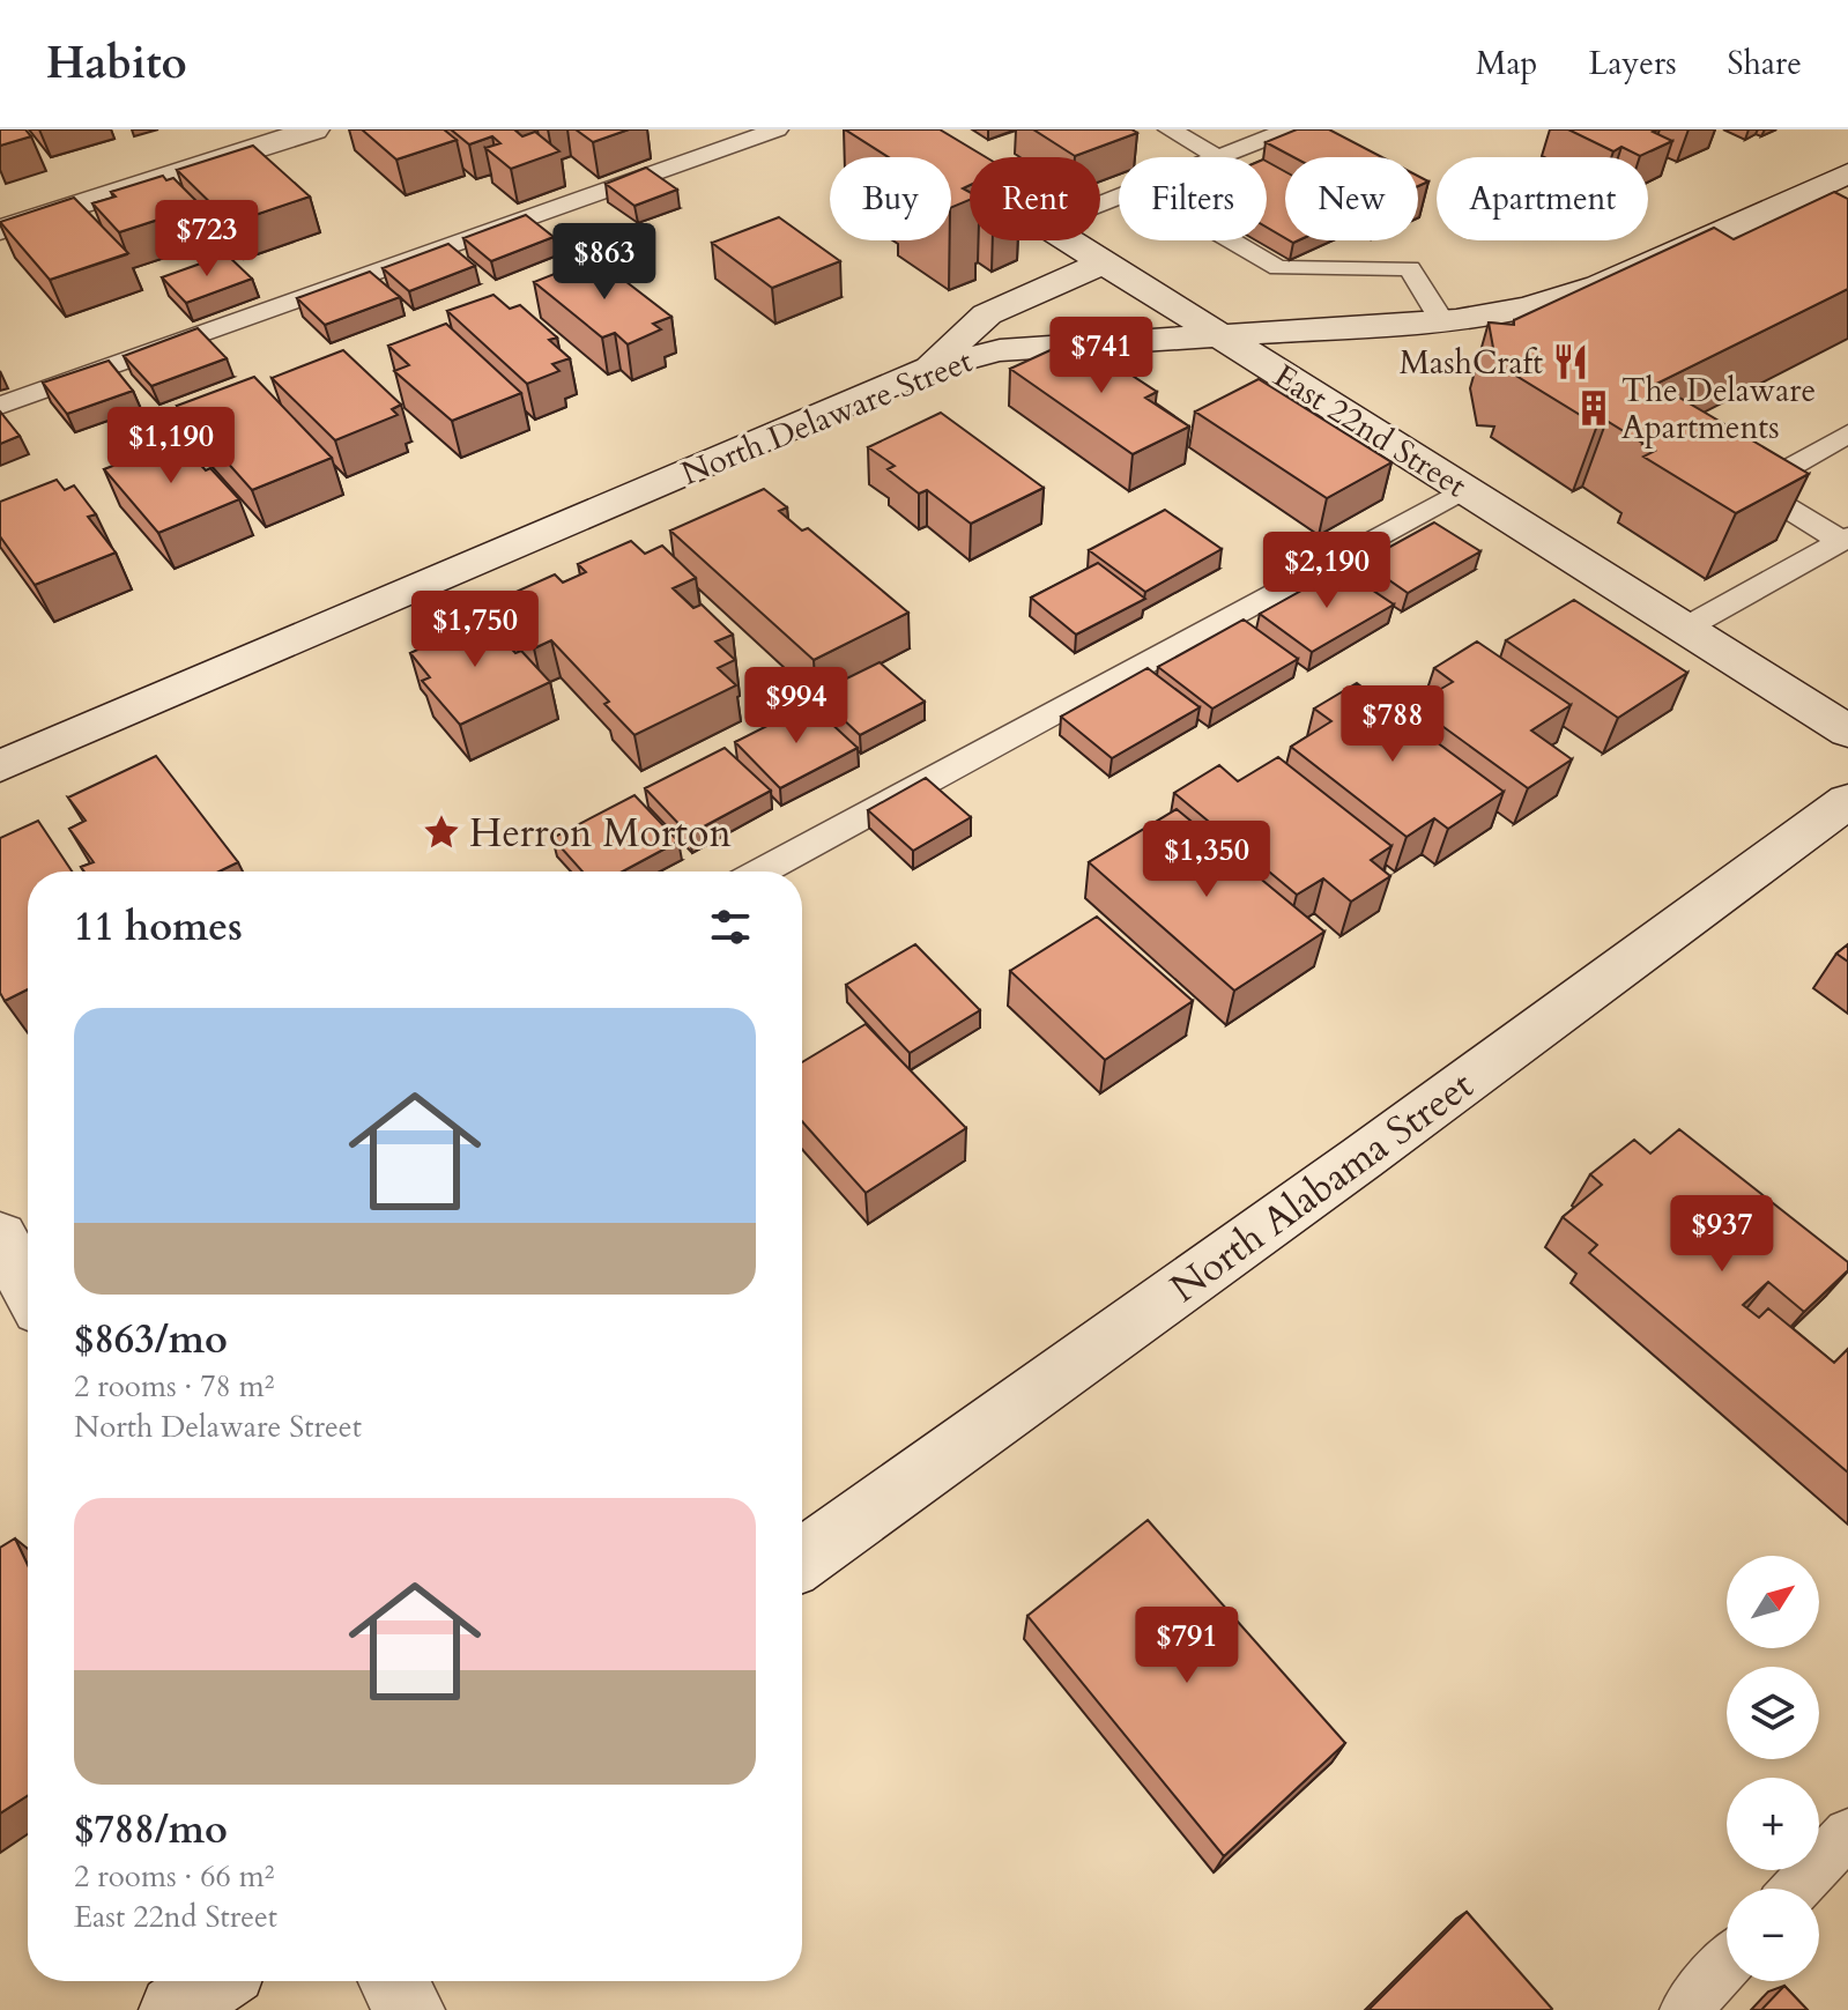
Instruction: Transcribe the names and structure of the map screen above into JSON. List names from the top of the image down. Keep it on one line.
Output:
{"streets":{"main road":["North Delaware Street","East 22nd Street","North Alabama Street"]},"crossings":[["North Delaware Street","East 22nd Street"]],"places":{"restaurant":["MashCraft"],"building":["The Delaware Apartments"],"place":["Herron Morton"]},"north":"top right","page":{"header":"Habito","nav":["Map","Layers","Share"],"chip":["Buy","Rent","Filters","New","Apartment"],"price":["$723","$863","$741","$1,190","$2,190","$1,750","$994","$788","$1,350","$937","$791"],"heading":"11 homes","list":[{"name":"$863/mo","note":"2 rooms · 78 m² · North Delaware Street"},{"name":"$788/mo","note":"2 rooms · 66 m² · East 22nd Street"}],"map_buttons":["+","−"]}}
